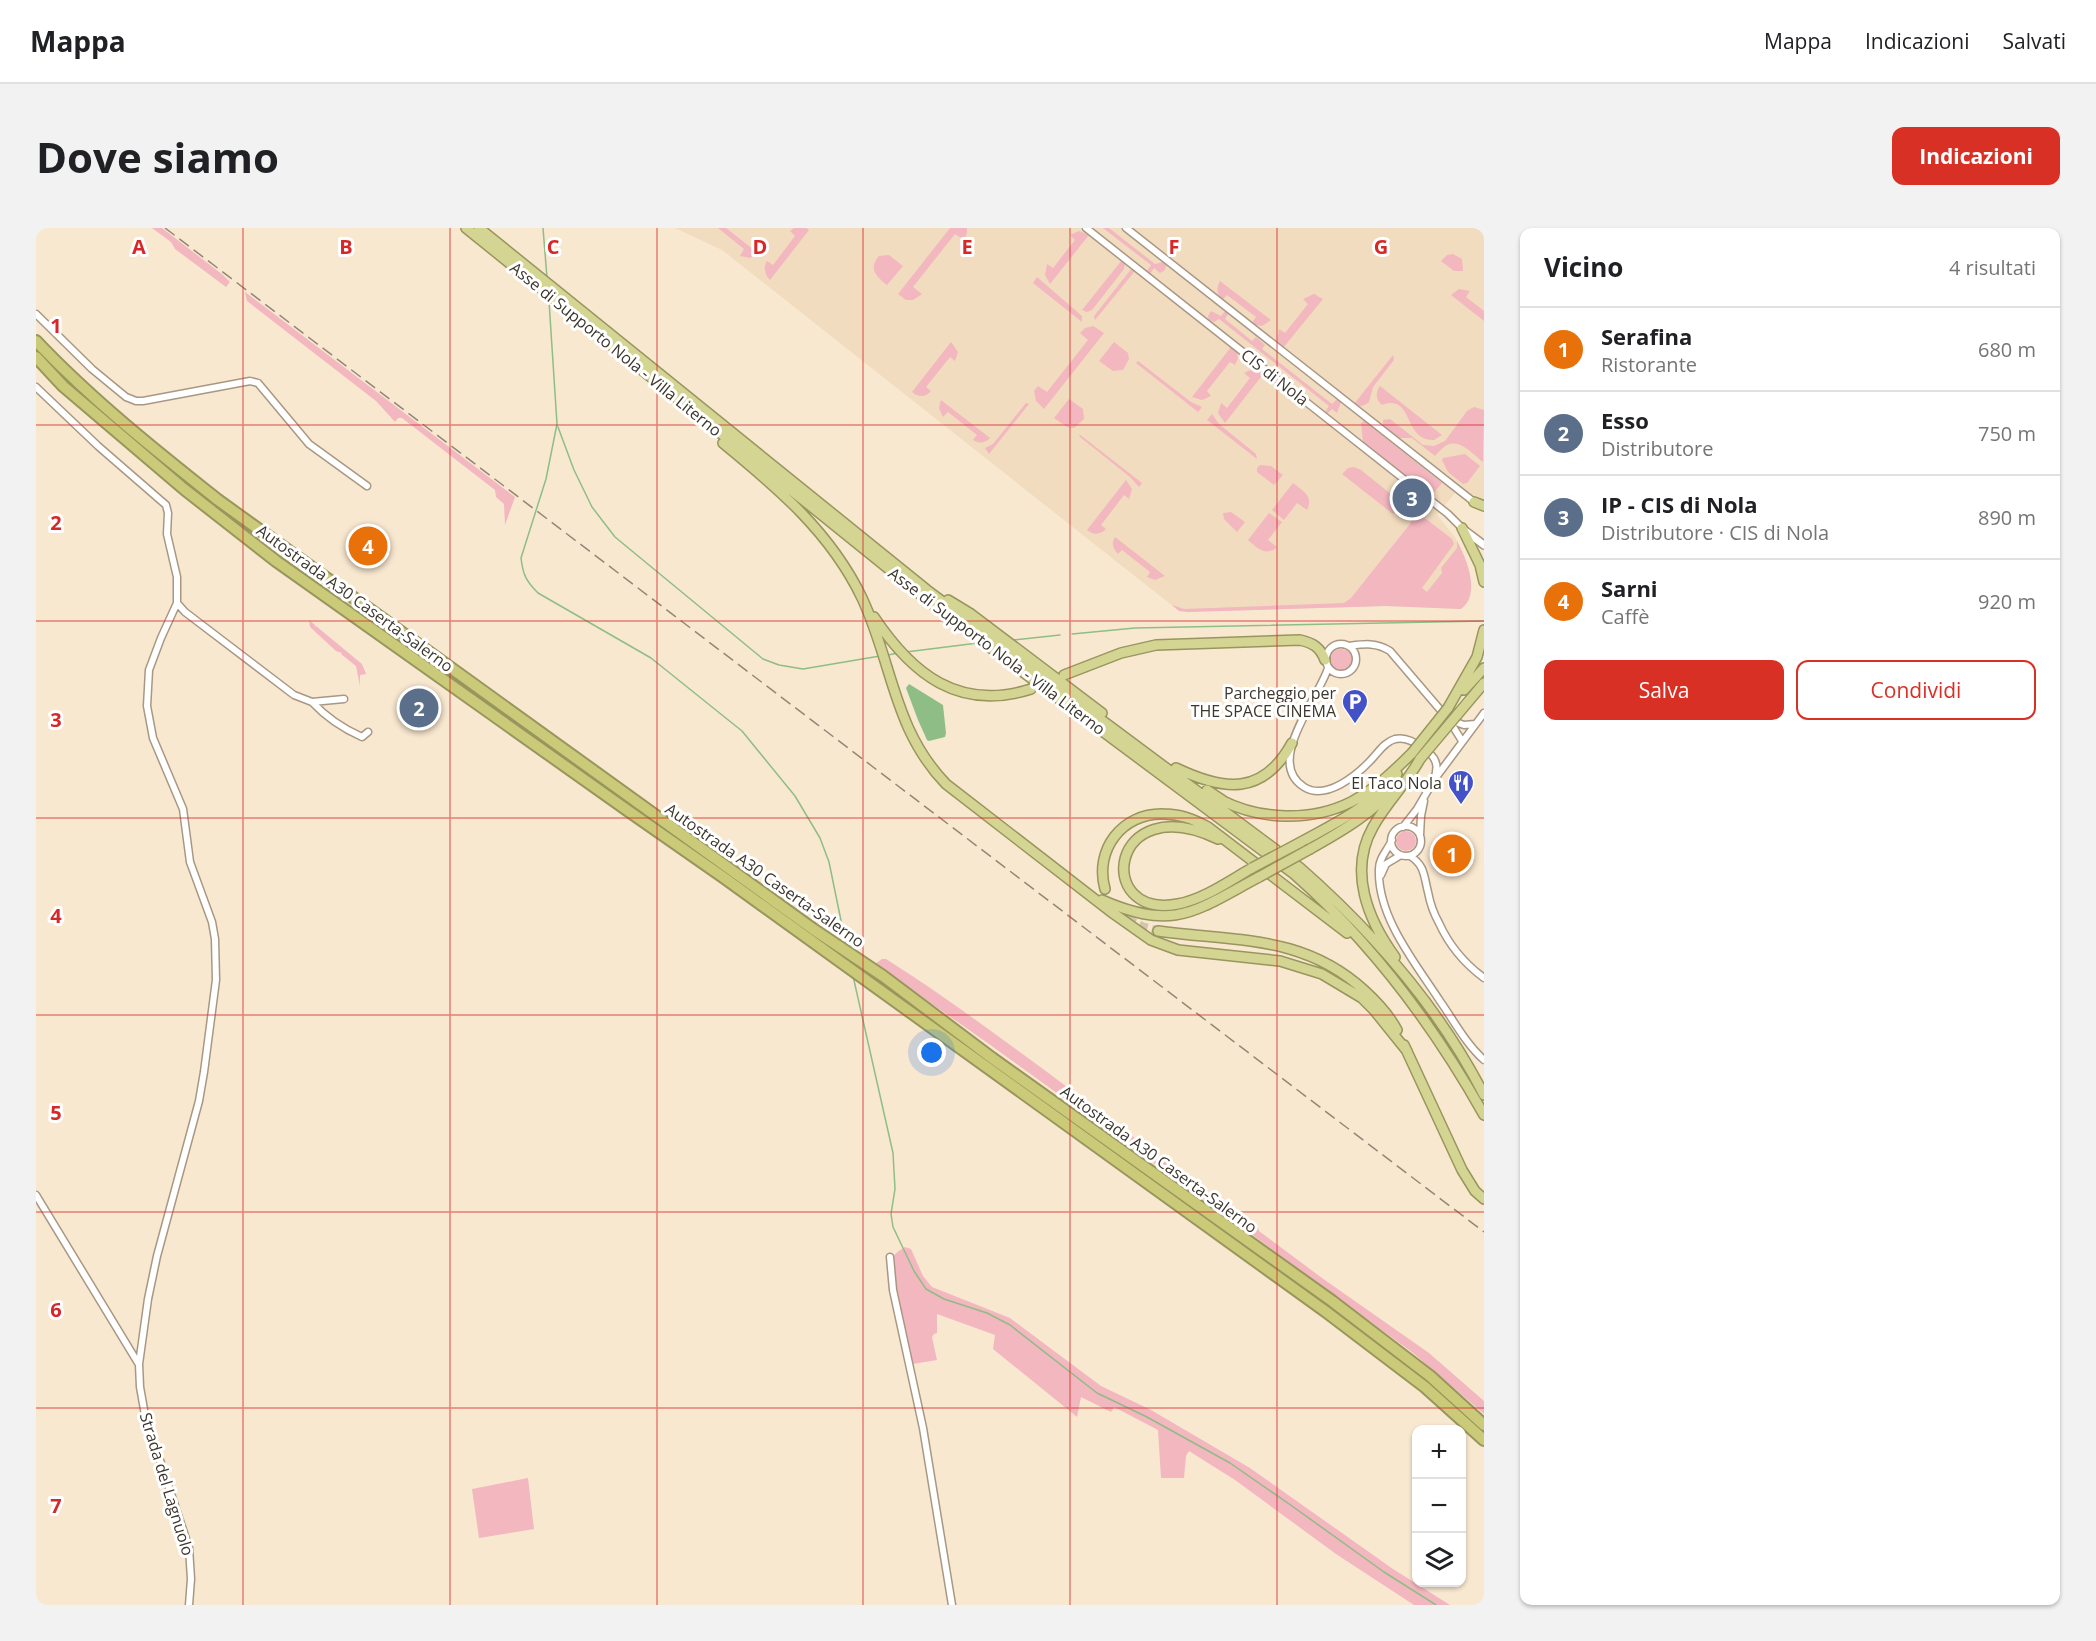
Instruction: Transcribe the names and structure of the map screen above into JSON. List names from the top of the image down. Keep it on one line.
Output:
{"streets":{"highway":["Asse di Supporto Nola - Villa Literno","Autostrada A30 Caserta-Salerno"],"street":["CIS di Nola","Strada del Lagnuolo"]},"places":{"parking":["Parcheggio per THE SPACE CINEMA"],"restaurant":["El Taco Nola"]},"page":{"header":"Mappa","nav":["Mappa","Indicazioni","Salvati"],"buttons":["Indicazioni",["Salva","Condividi"]],"title":"Dove siamo","heading":["Vicino","4 risultati"],"list":[{"mark":"1","name":"Serafina","note":"Ristorante","value":"680 m"},{"mark":"2","name":"Esso","note":"Distributore","value":"750 m"},{"mark":"3","name":"IP - CIS di Nola","note":"Distributore · CIS di Nola","value":"890 m"},{"mark":"4","name":"Sarni","note":"Caffè","value":"920 m"}],"pins":["3","4","2","1"],"map_buttons":["+","−"]},"grid":{"columns":["A","B","C","D","E","F","G"],"rows":["1","2","3","4","5","6","7"]}}
